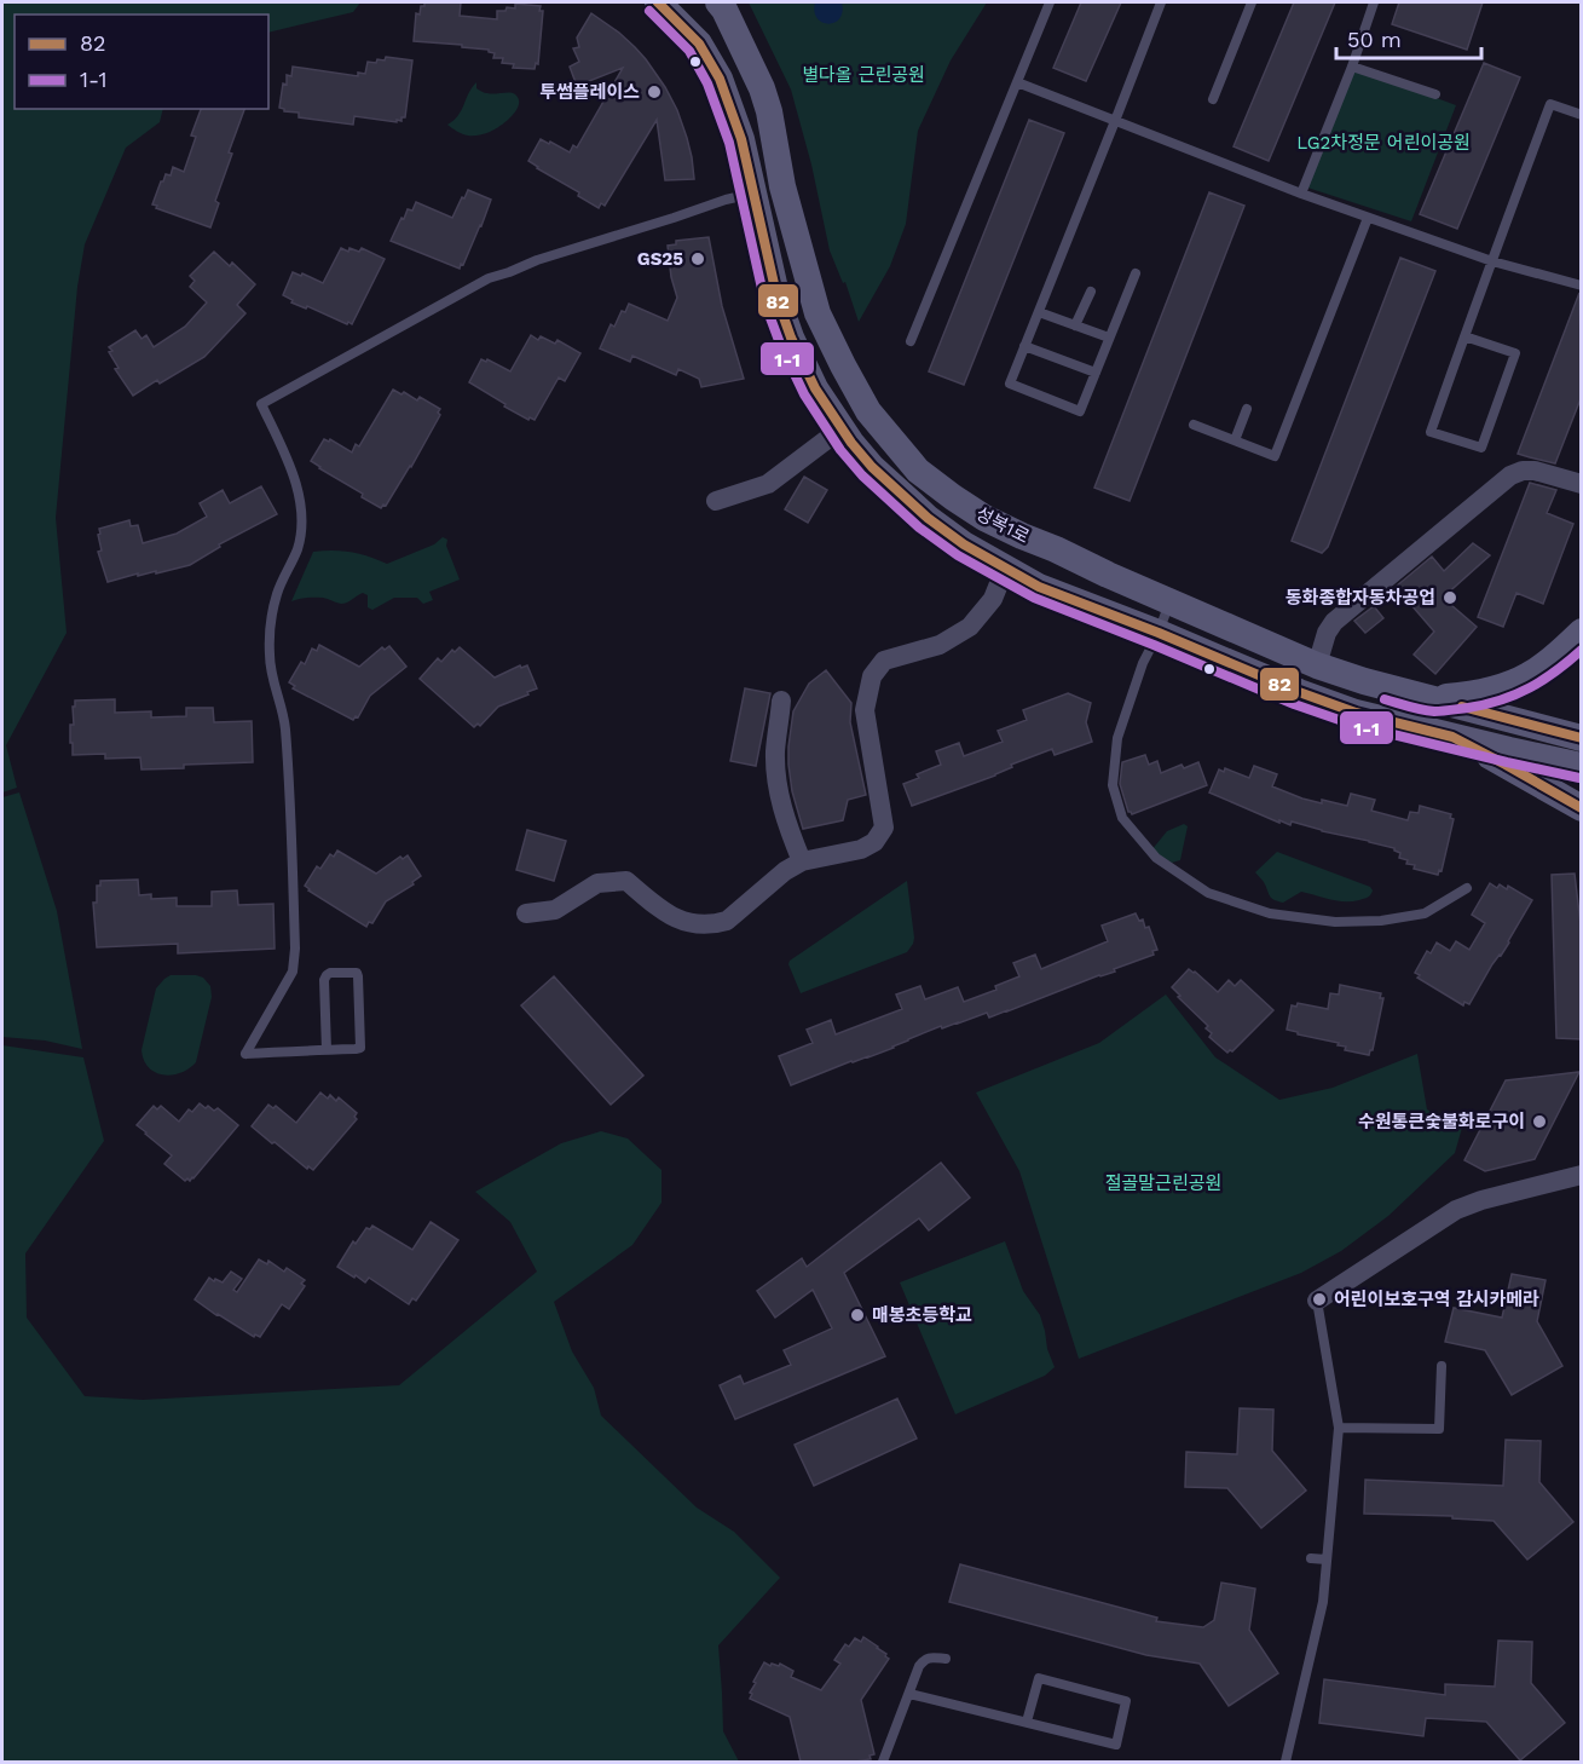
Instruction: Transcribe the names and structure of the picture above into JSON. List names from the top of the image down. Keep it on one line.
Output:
{"streets":{"street":["성복1로"]},"parks":["별다올 근린공원","LG2차정문 어린이공원","절골말근린공원"],"places":["투썸플레이스","GS25","동화종합자동차공업","수원통큰숯불화로구이","어린이보호구역 감시카메라","매봉초등학교"],"lines":["transit line 82","transit line 1-1"],"legend":["82","1-1"],"scale_bar":"50 m"}
